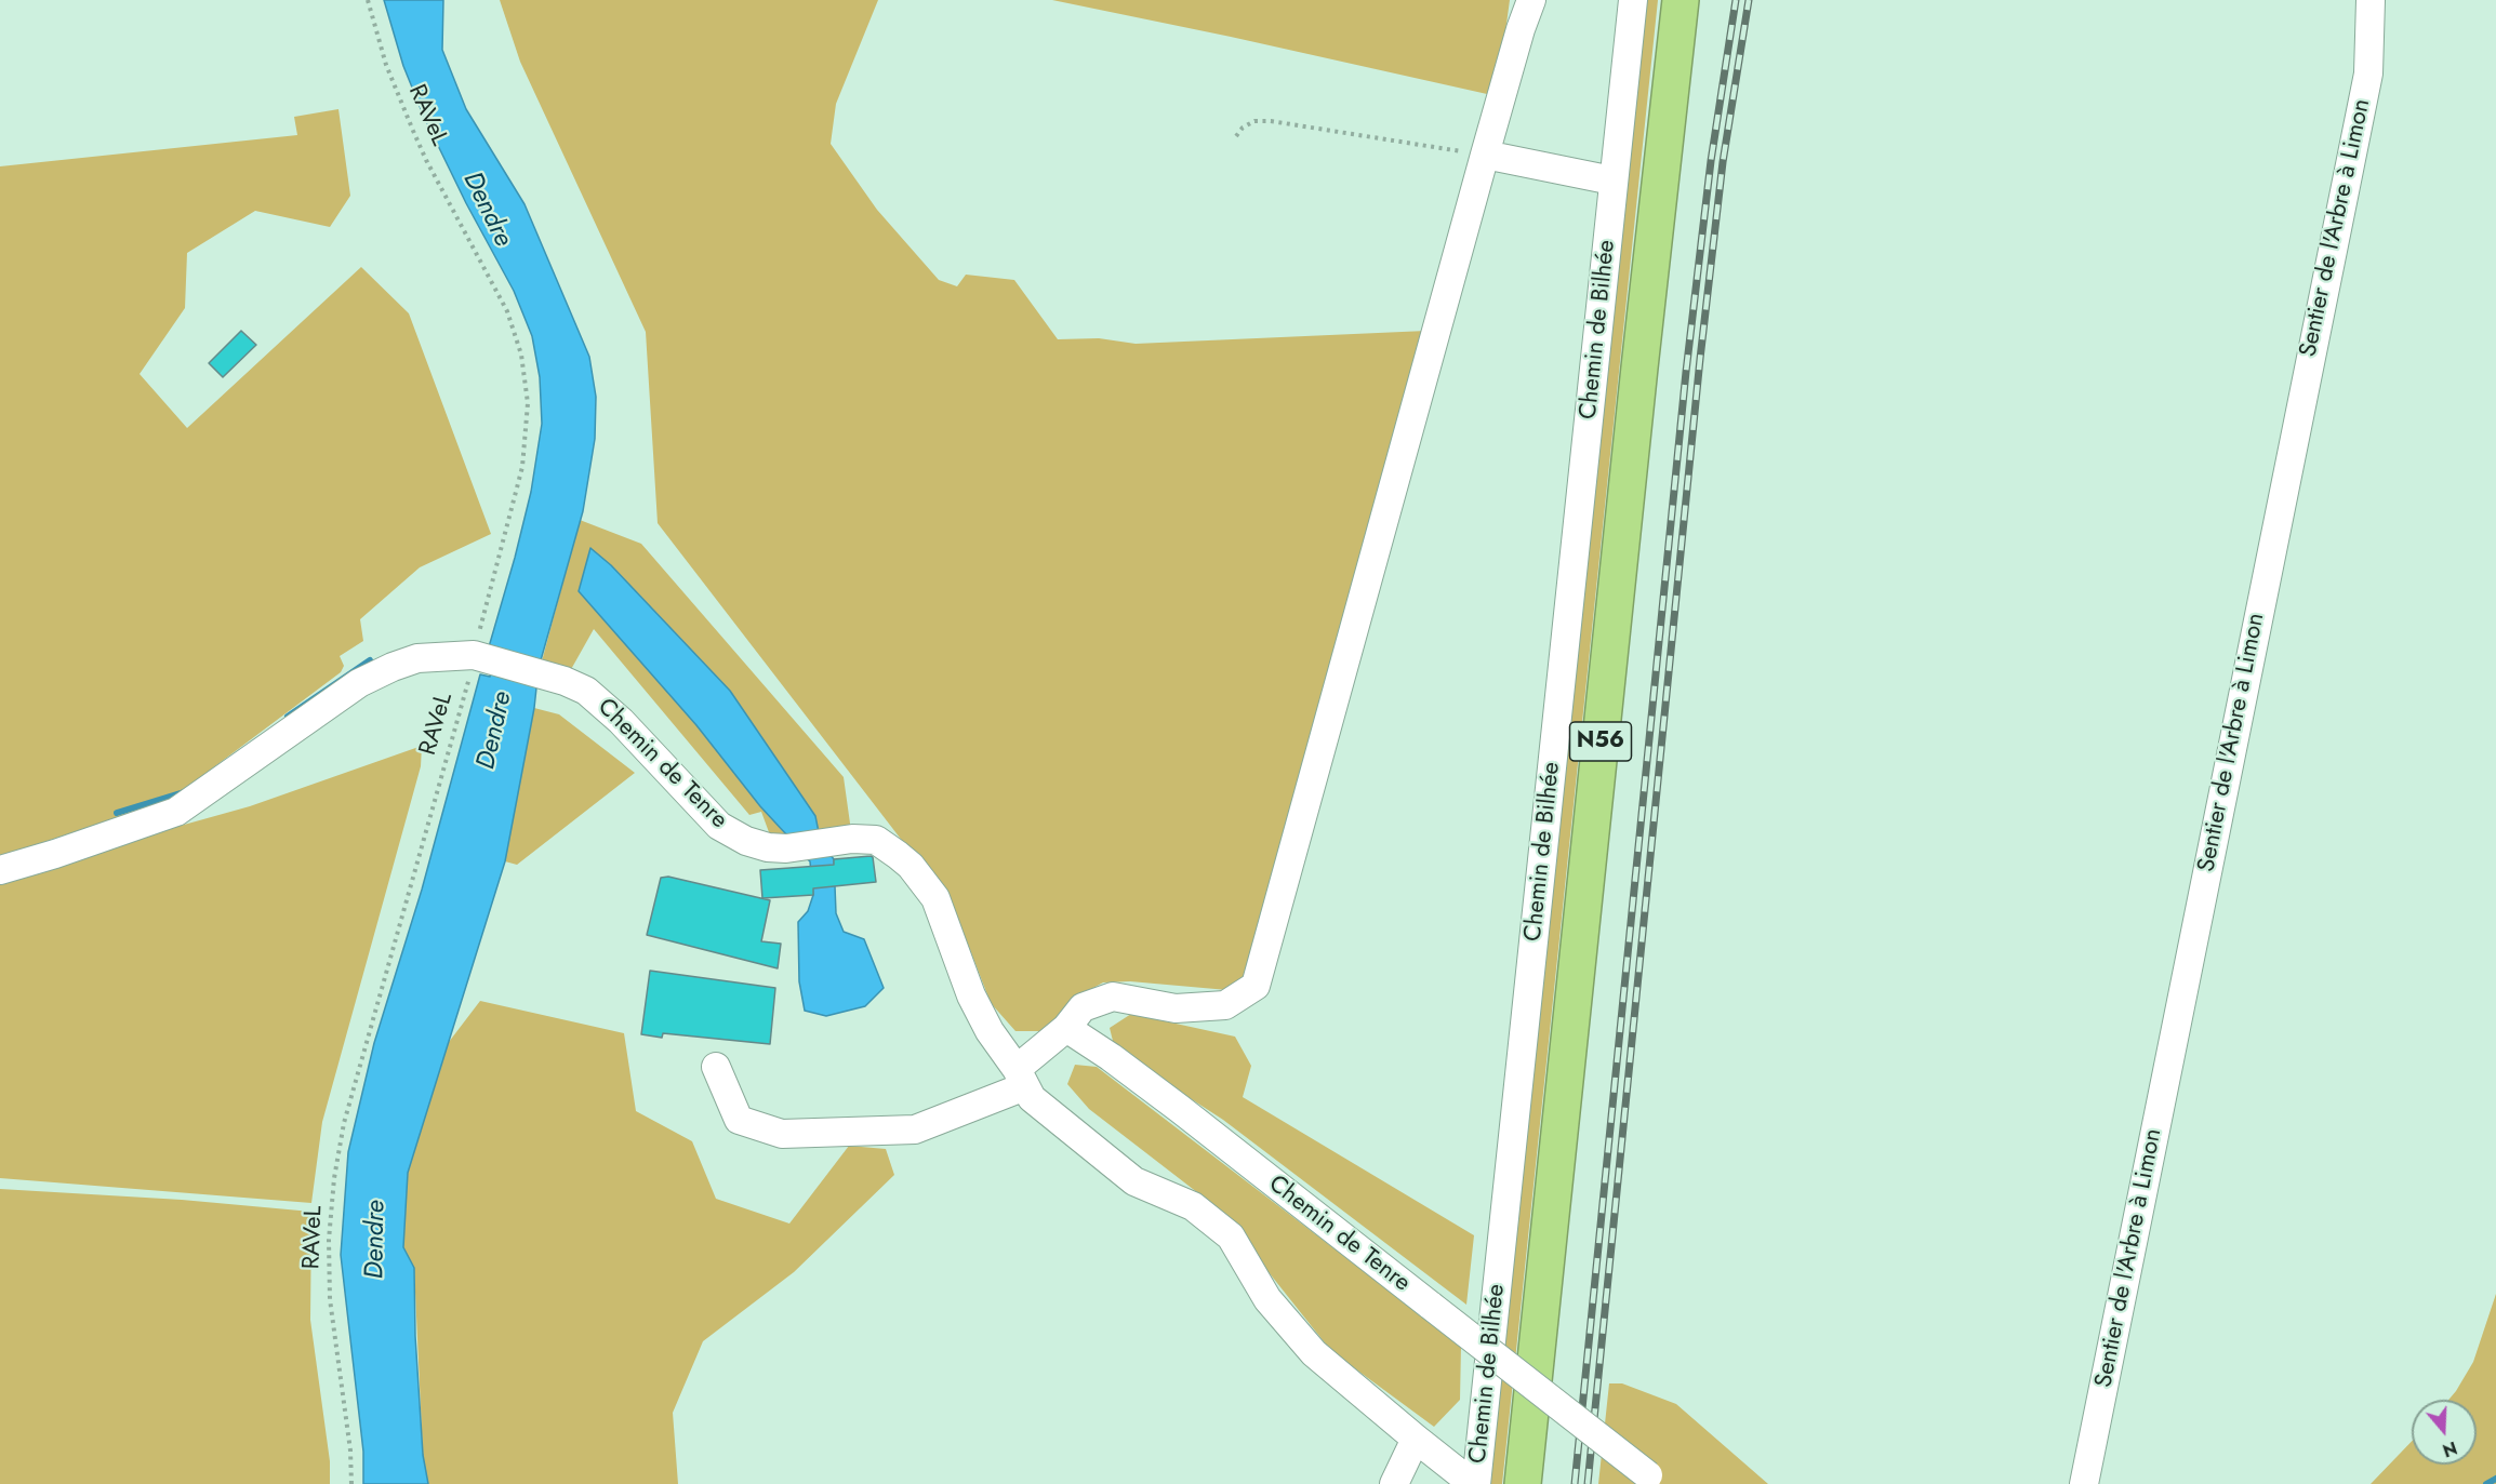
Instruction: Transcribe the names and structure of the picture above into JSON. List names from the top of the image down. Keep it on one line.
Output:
{"streets":{"highway":["N56"],"street":["Sentier de l'Arbre à Limon","Chemin de Bilhée","Chemin de Tenre"],"path":["RAVeL"]},"crossings":[["RAVeL","Chemin de Tenre"],["Chemin de Bilhée","Chemin de Tenre"]],"water":["Dendre"],"north":"bottom"}
